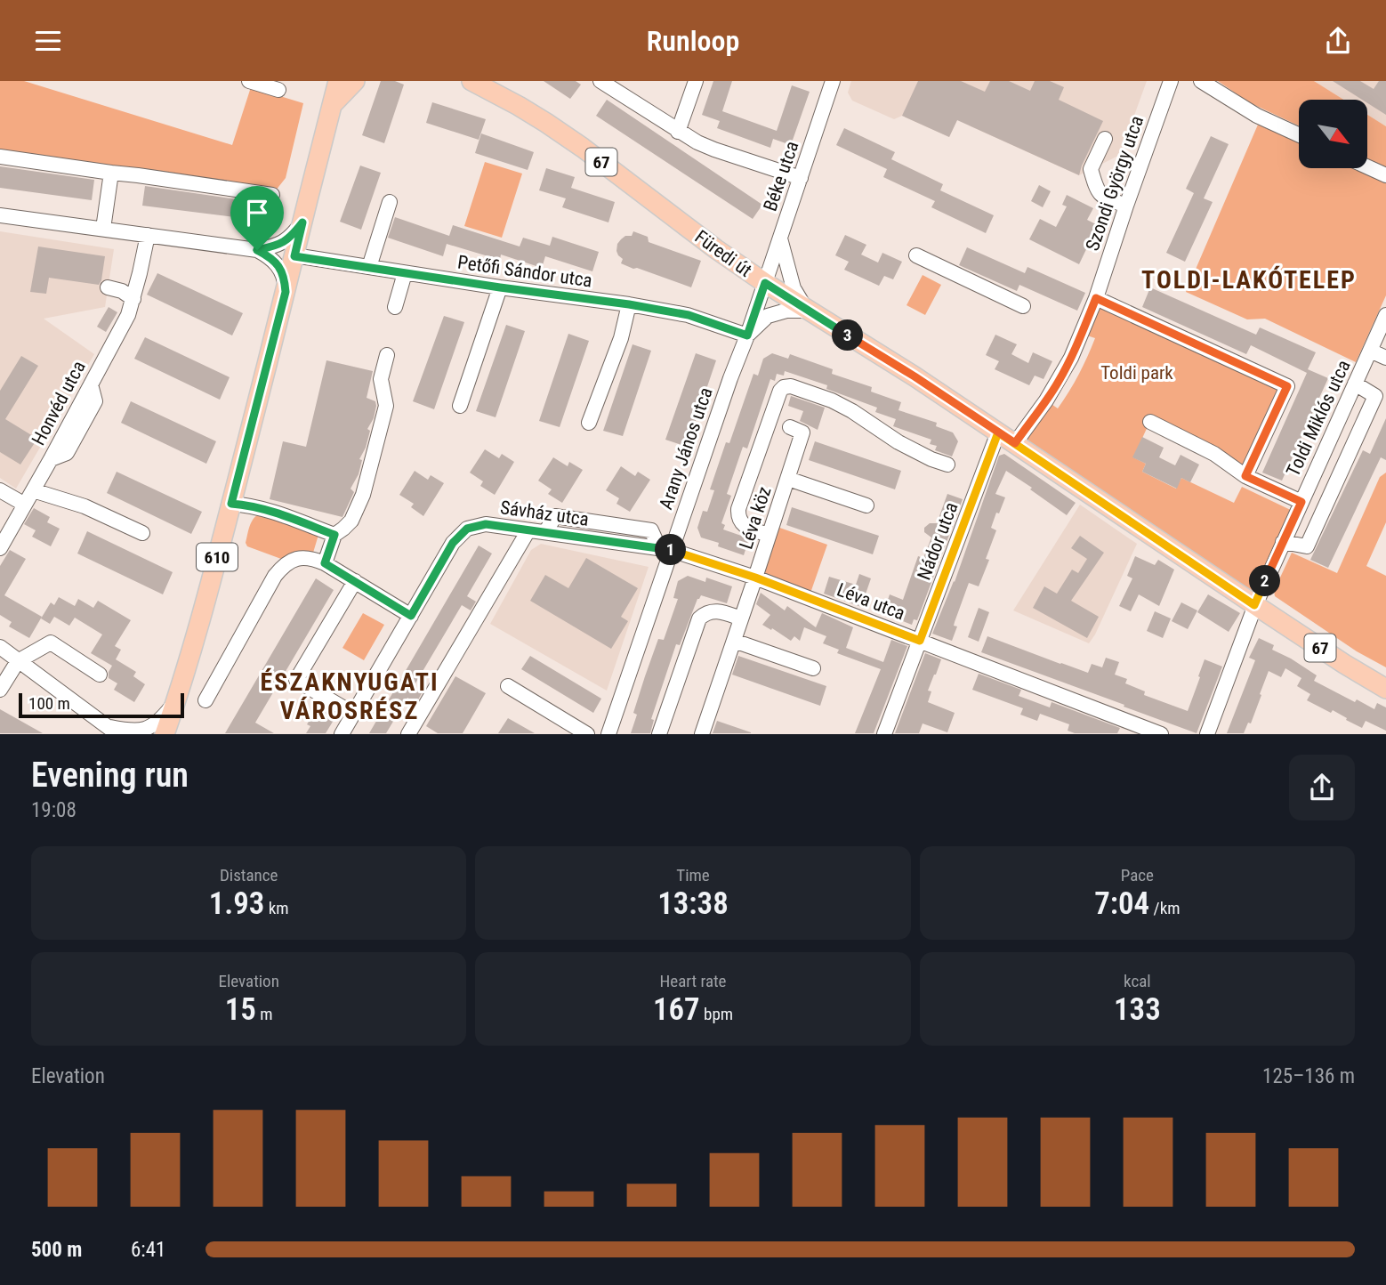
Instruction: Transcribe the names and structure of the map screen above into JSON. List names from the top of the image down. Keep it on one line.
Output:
{"streets":{"main road":["67","Füredi út","610"],"street":["Béke utca","Szondi György utca","Petőfi Sándor utca","Honvéd utca","Toldi Miklós utca","Arany János utca","Sávház utca","Léva köz","Nádor utca","Léva utca"]},"crossings":[["Béke utca","Füredi út"],["Béke utca","Arany János utca"],["Szondi György utca","Füredi út"],["Füredi út","Toldi Miklós utca"],["Füredi út","Arany János utca"],["Füredi út","Nádor utca"],["Petőfi Sándor utca","Arany János utca"],["Petőfi Sándor utca","610"],["Arany János utca","Sávház utca"],["Arany János utca","Léva utca"],["Sávház utca","Léva utca"],["Léva köz","Léva utca"],["Nádor utca","Léva utca"]],"districts":["TOLDI-LAKÓTELEP","ÉSZAKNYUGATI VÁROSRÉSZ"],"parks":["Toldi park"],"scale_bar":"100 m","north":"bottom right","page":{"header":"Runloop","pins":["3","1","2"],"scale":"100 m","heading":["Evening run","19:08"],"stats":[["Distance","1.93 km"],["Time","13:38"],["Pace","7:04 /km"],["Elevation","15 m"],["Heart rate","167 bpm"],["kcal","133"]],"chart":["Elevation","125–136 m"],"list":[{"name":"500 m","note":"6:41"}]}}
